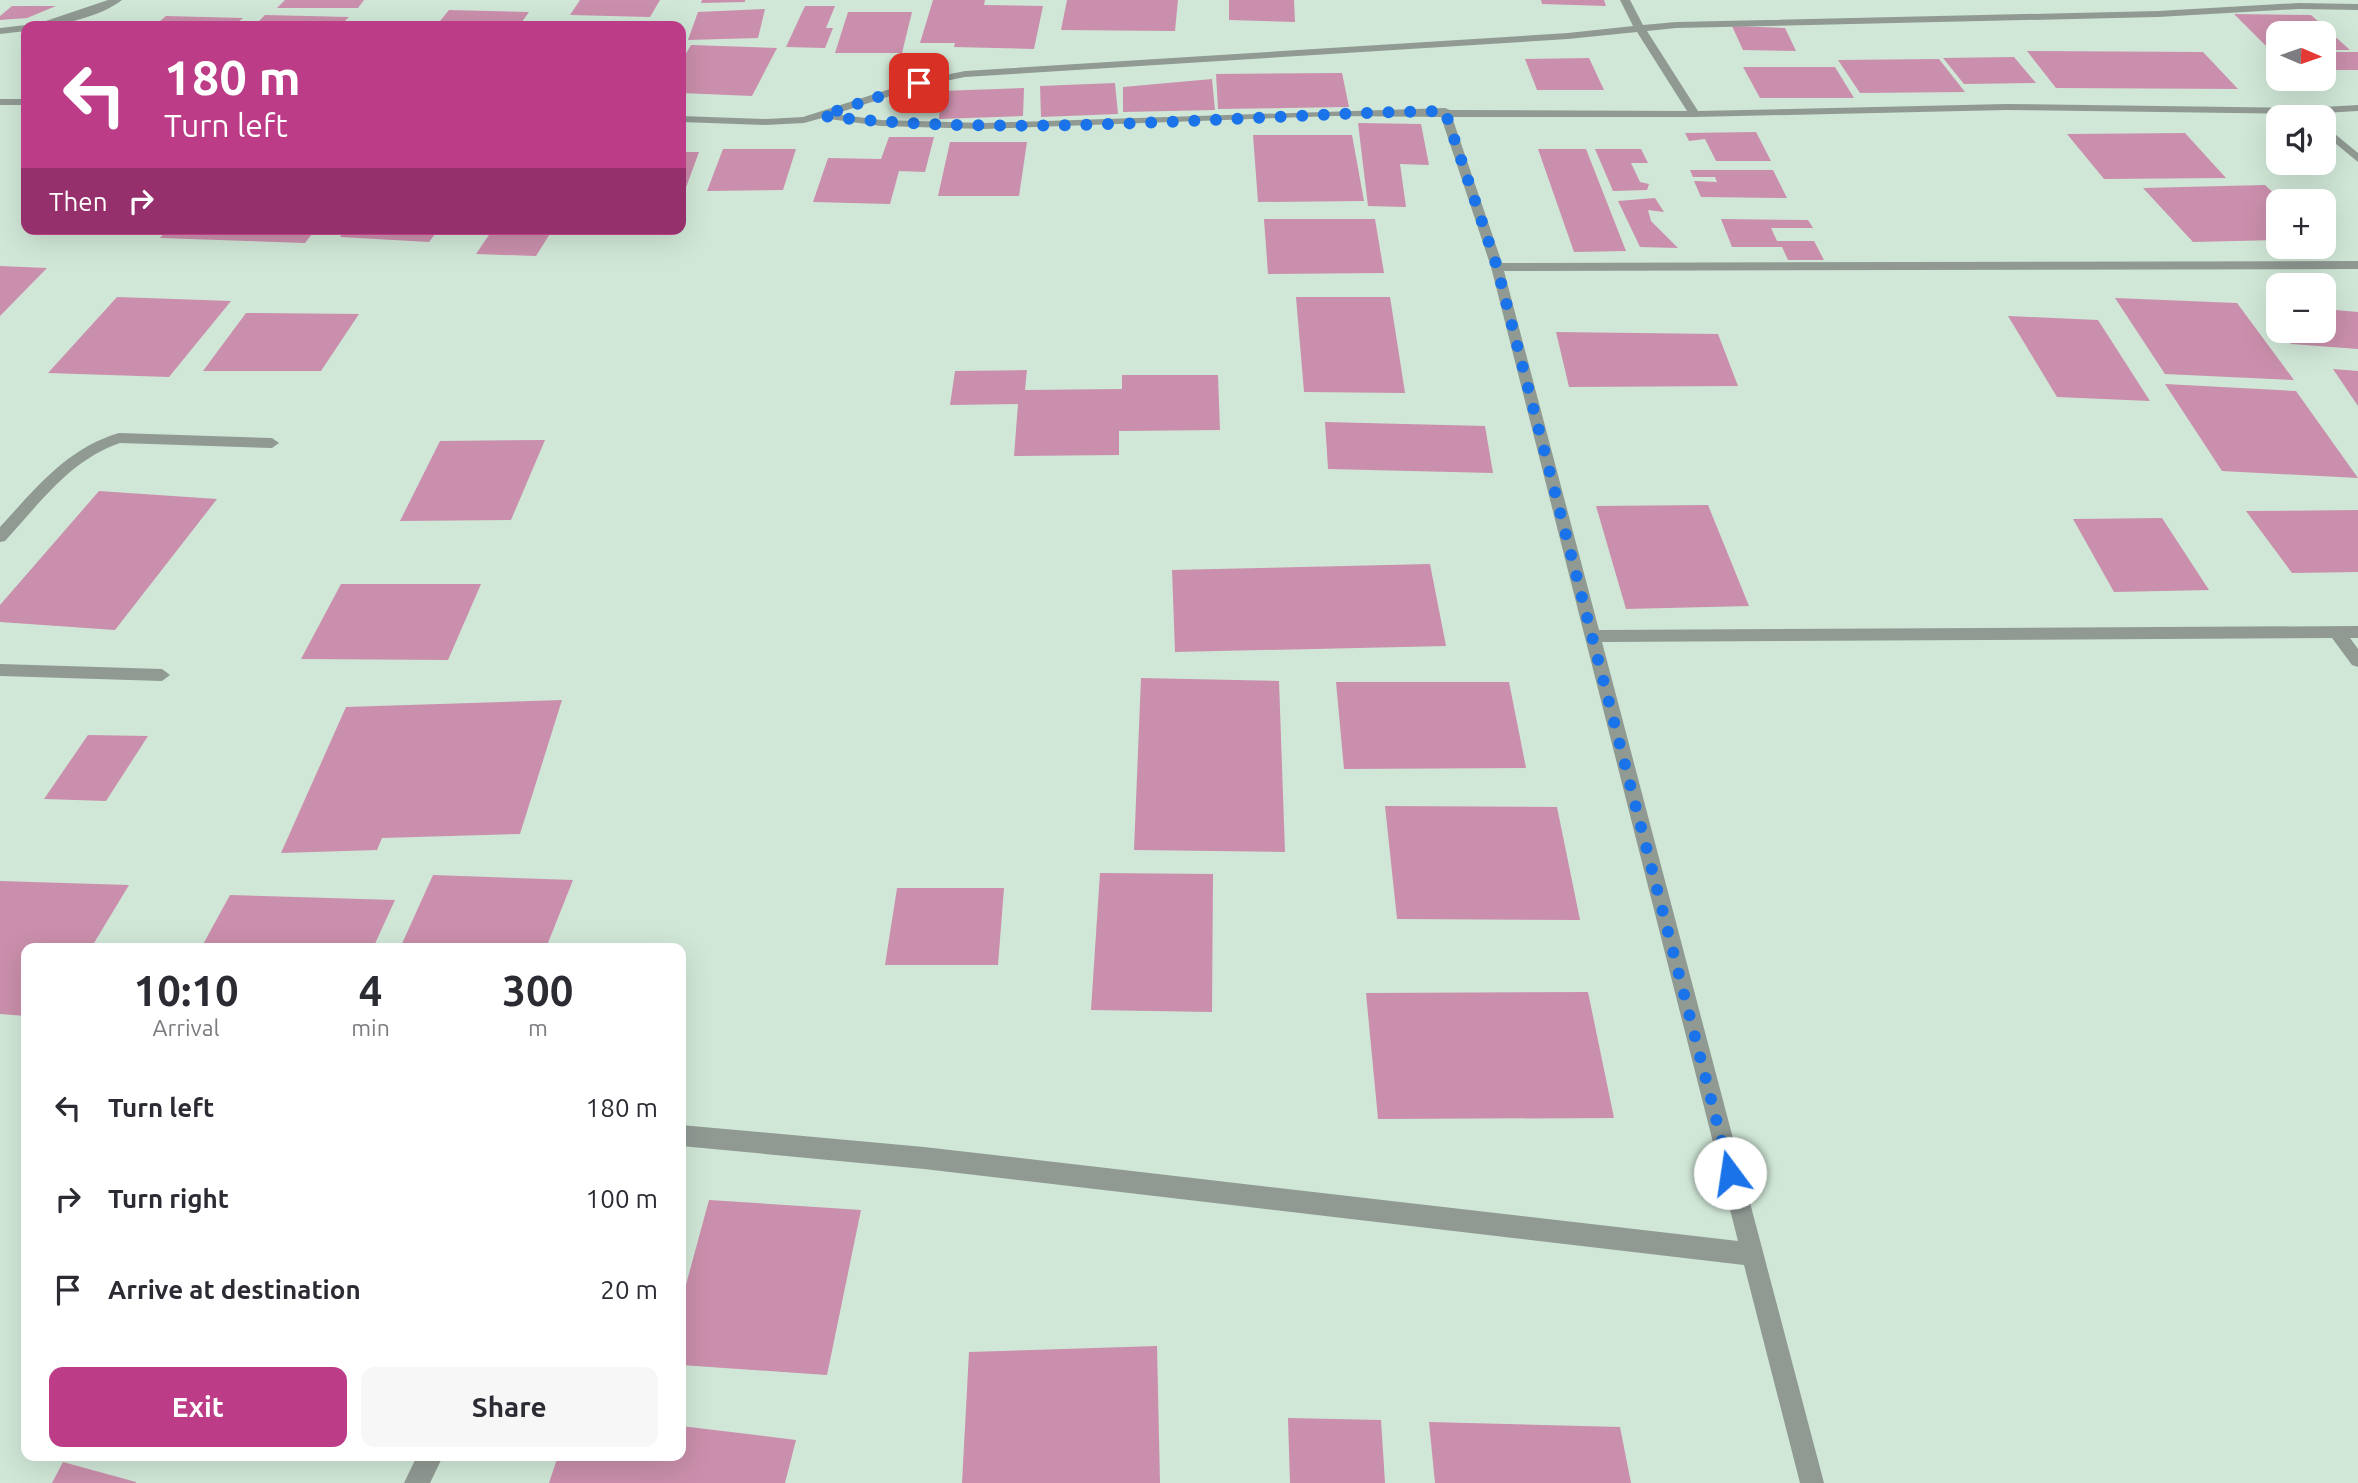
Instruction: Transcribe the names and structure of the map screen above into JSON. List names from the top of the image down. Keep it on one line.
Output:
{"north":"right","page":{"map_buttons":["+","−"],"turn":["180 m","Turn left"],"then":"Then","eta":["10:10","Arrival","4","min","300","m"],"list":[{"name":"Turn left","value":"180 m"},{"name":"Turn right","value":"100 m"},{"name":"Arrive at destination","value":"20 m"}],"buttons":["Exit","Share"]}}
